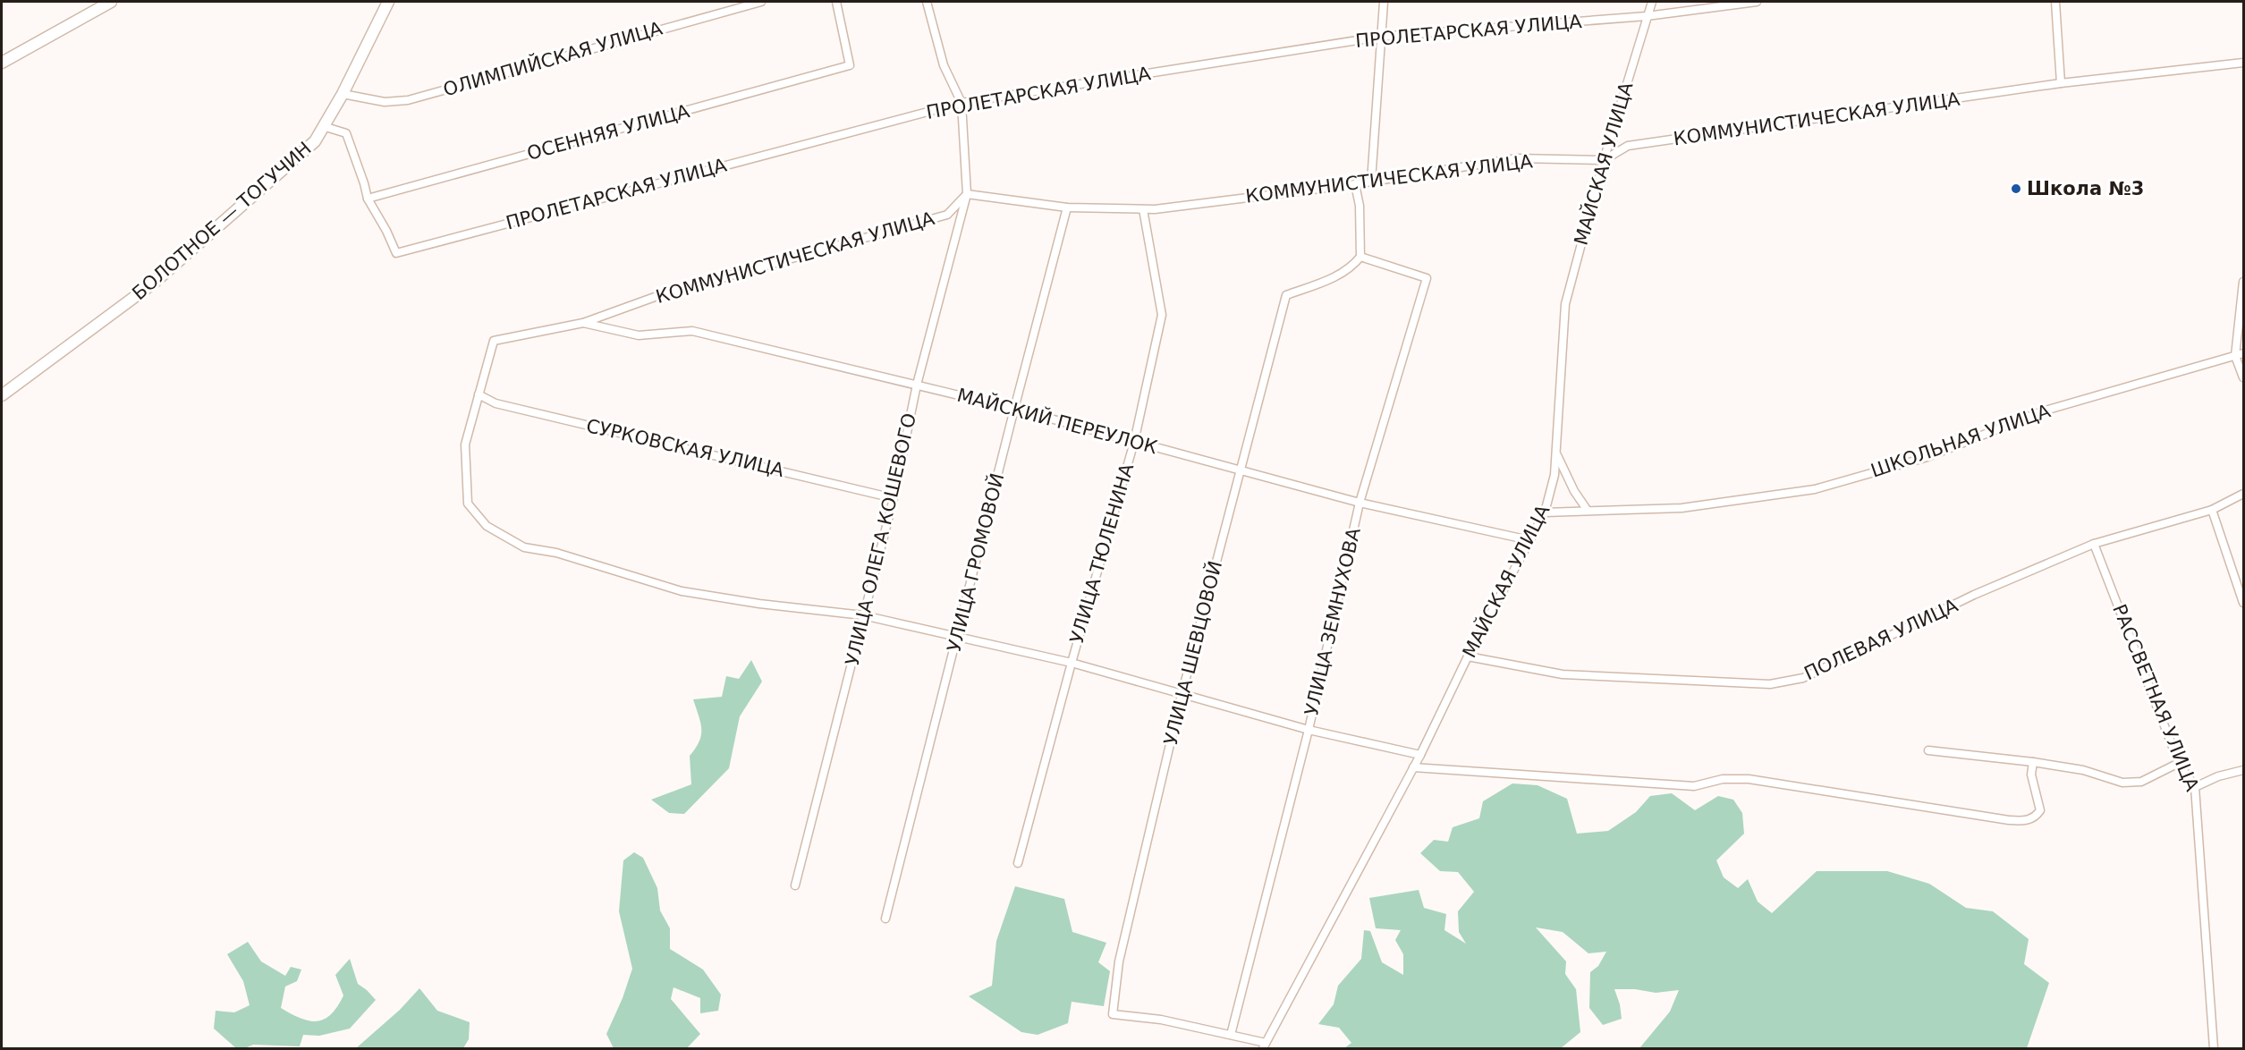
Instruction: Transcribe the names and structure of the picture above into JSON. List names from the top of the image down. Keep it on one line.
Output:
{"streets":{"main road":["БОЛОТНОЕ — ТОГУЧИН"],"street":["ПРОЛЕТАРСКАЯ УЛИЦА","ОЛИМПИЙСКАЯ УЛИЦА","КОММУНИСТИЧЕСКАЯ УЛИЦА","ОСЕННЯЯ УЛИЦА","МАЙСКАЯ УЛИЦА","МАЙСКИЙ ПЕРЕУЛОК","ШКОЛЬНАЯ УЛИЦА","СУРКОВСКАЯ УЛИЦА","УЛИЦА ОЛЕГА КОШЕВОГО","УЛИЦА ТЮЛЕНИНА","УЛИЦА ГРОМОВОЙ","УЛИЦА ЗЕМНУХОВА","ПОЛЕВАЯ УЛИЦА","УЛИЦА ШЕВЦОВОЙ","РАССВЕТНАЯ УЛИЦА"]},"crossings":[["ПРОЛЕТАРСКАЯ УЛИЦА","ОСЕННЯЯ УЛИЦА"],["ПРОЛЕТАРСКАЯ УЛИЦА","МАЙСКАЯ УЛИЦА"],["ПРОЛЕТАРСКАЯ УЛИЦА","УЛИЦА ОЛЕГА КОШЕВОГО"],["ОЛИМПИЙСКАЯ УЛИЦА","БОЛОТНОЕ — ТОГУЧИН"],["КОММУНИСТИЧЕСКАЯ УЛИЦА","МАЙСКАЯ УЛИЦА"],["КОММУНИСТИЧЕСКАЯ УЛИЦА","МАЙСКИЙ ПЕРЕУЛОК"],["КОММУНИСТИЧЕСКАЯ УЛИЦА","СУРКОВСКАЯ УЛИЦА"],["КОММУНИСТИЧЕСКАЯ УЛИЦА","УЛИЦА ОЛЕГА КОШЕВОГО"],["КОММУНИСТИЧЕСКАЯ УЛИЦА","УЛИЦА ТЮЛЕНИНА"],["КОММУНИСТИЧЕСКАЯ УЛИЦА","УЛИЦА ГРОМОВОЙ"],["МАЙСКАЯ УЛИЦА","МАЙСКИЙ ПЕРЕУЛОК"],["МАЙСКАЯ УЛИЦА","ШКОЛЬНАЯ УЛИЦА"],["МАЙСКАЯ УЛИЦА","ПОЛЕВАЯ УЛИЦА"],["МАЙСКИЙ ПЕРЕУЛОК","УЛИЦА ОЛЕГА КОШЕВОГО"],["МАЙСКИЙ ПЕРЕУЛОК","УЛИЦА ТЮЛЕНИНА"],["МАЙСКИЙ ПЕРЕУЛОК","УЛИЦА ГРОМОВОЙ"],["МАЙСКИЙ ПЕРЕУЛОК","УЛИЦА ЗЕМНУХОВА"],["МАЙСКИЙ ПЕРЕУЛОК","УЛИЦА ШЕВЦОВОЙ"],["СУРКОВСКАЯ УЛИЦА","УЛИЦА ОЛЕГА КОШЕВОГО"],["УЛИЦА ЗЕМНУХОВА","УЛИЦА ШЕВЦОВОЙ"],["ПОЛЕВАЯ УЛИЦА","РАССВЕТНАЯ УЛИЦА"]],"places":["Школа №3"]}
